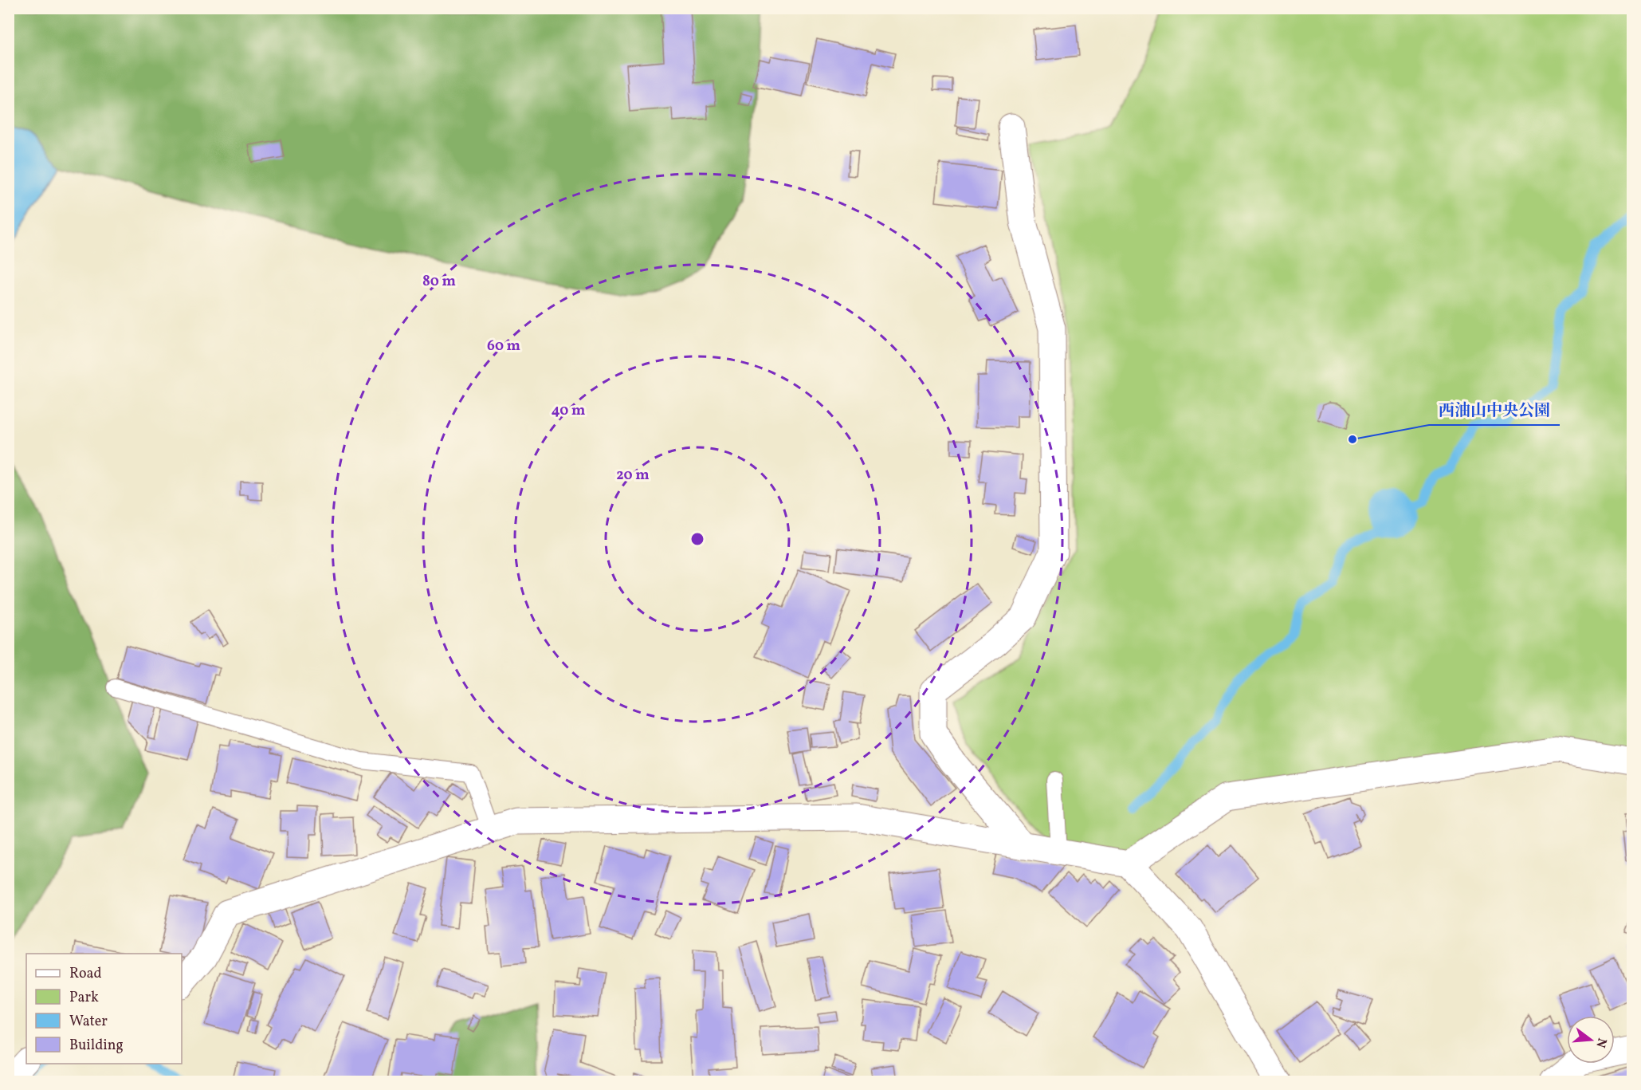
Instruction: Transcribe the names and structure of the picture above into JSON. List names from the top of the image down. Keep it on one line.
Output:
{"places":["西油山中央公園"],"legend":["Road","Park","Water","Building"],"north":"right","rings":["80 m","60 m","40 m","20 m"]}
